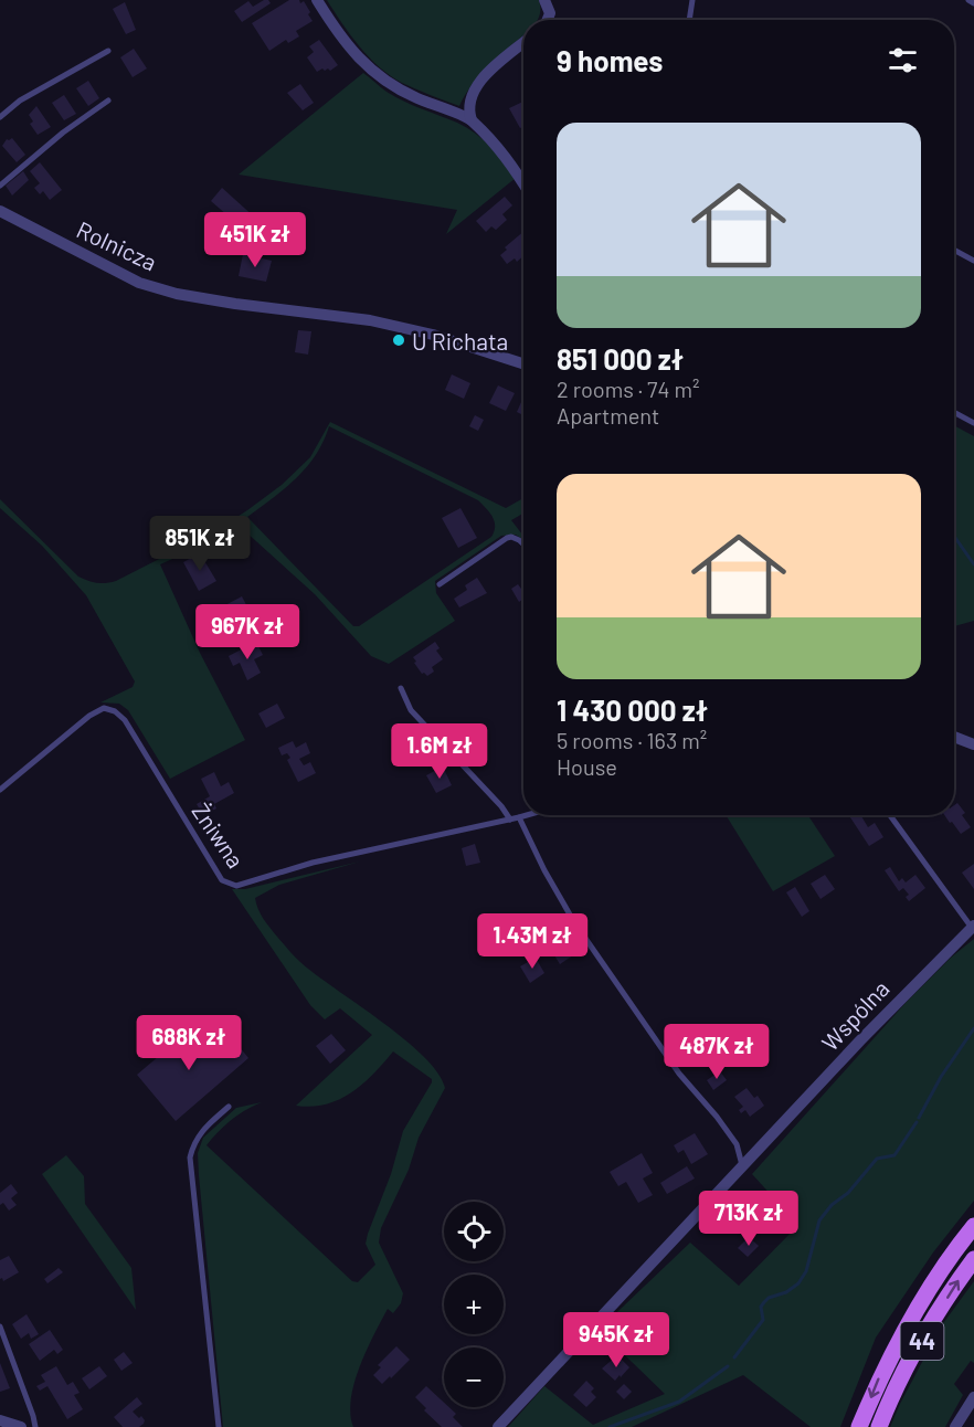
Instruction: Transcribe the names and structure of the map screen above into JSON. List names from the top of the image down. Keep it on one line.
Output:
{"streets":{"main road":["44"],"street":["Rolnicza","Wspólna"],"lane":["Żniwna"]},"places":["U Richata"],"page":{"heading":"9 homes","list":[{"name":"851 000 zł","note":"2 rooms · 74 m² · Apartment"},{"name":"1 430 000 zł","note":"5 rooms · 163 m² · House"}],"price":["451K zł","851K zł","967K zł","1.6M zł","1.43M zł","688K zł","487K zł","713K zł","945K zł"],"map_buttons":["+","−"]}}
